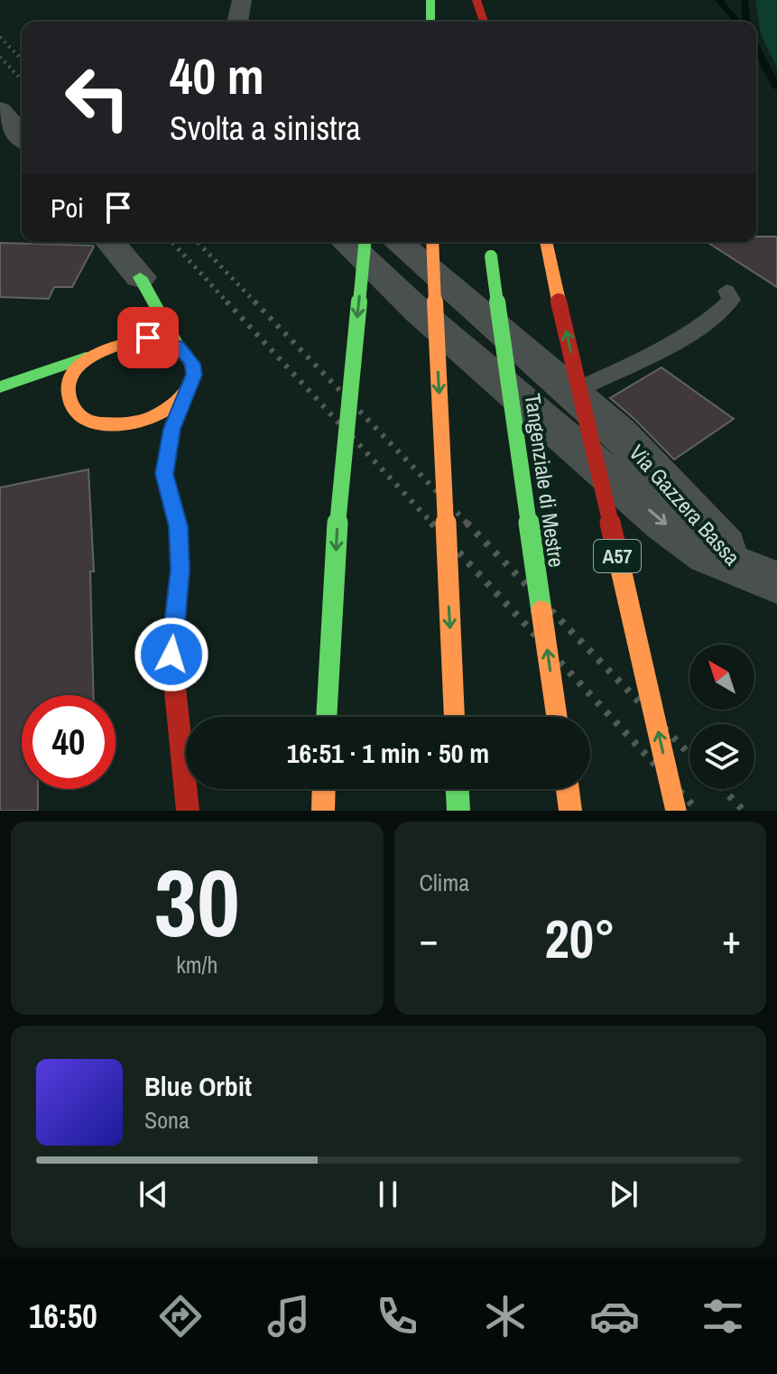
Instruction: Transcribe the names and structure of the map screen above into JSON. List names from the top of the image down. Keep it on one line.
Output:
{"streets":{"main road":["Tangenziale di Mestre","A57"],"street":["Via Gazzera Bassa"]},"north":"top left","page":{"turn":["40 m","Svolta a sinistra"],"then":"Poi","limit":"40","trip":"16:51 · 1 min · 50 m","tile":[["30","km/h"],"Clima"],"heat":["−","20°","+"],"song":["Blue Orbit","Sona"],"tabs":"16:50"}}
